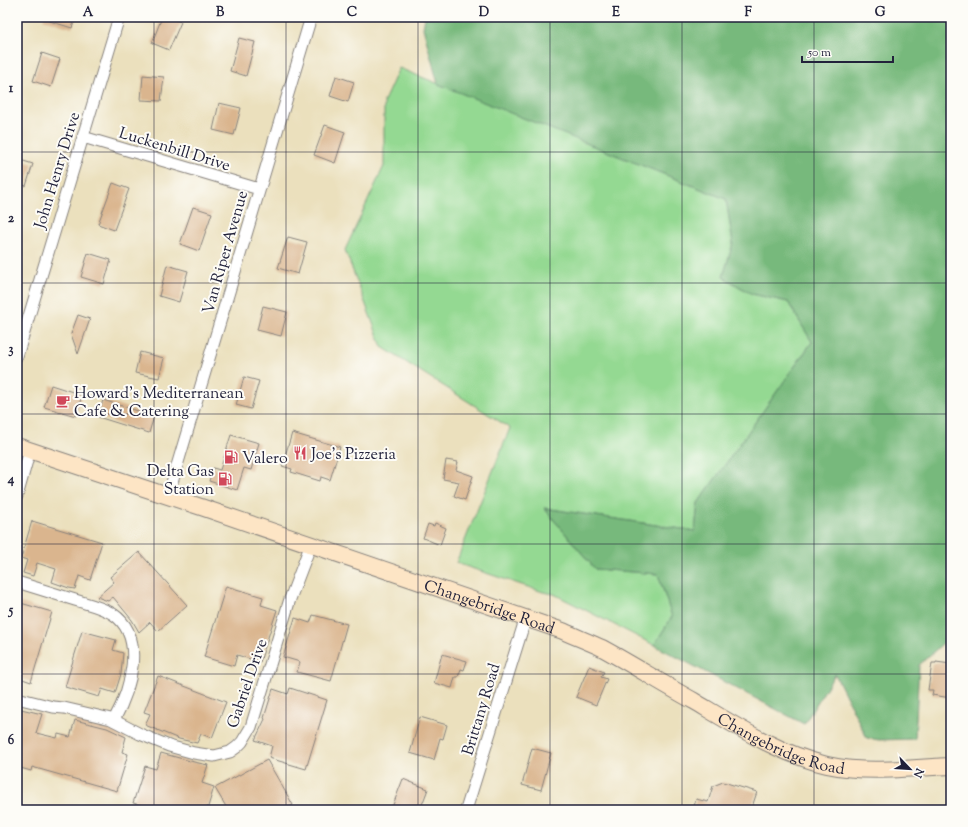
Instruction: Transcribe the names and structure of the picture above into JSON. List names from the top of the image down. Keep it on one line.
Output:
{"streets":{"main road":["Changebridge Road"],"street":["Luckenbill Drive","John Henry Drive","Van Riper Avenue","Gabriel Drive","Brittany Road"]},"crossings":[["Luckenbill Drive","John Henry Drive"],["Luckenbill Drive","Van Riper Avenue"],["Van Riper Avenue","Changebridge Road"],["Changebridge Road","Gabriel Drive"],["Changebridge Road","Brittany Road"]],"places":{"cafe":["Howard's Mediterranean Cafe & Catering"],"restaurant":["Joe's Pizzeria"],"fuel station":["Valero","Delta Gas Station"]},"scale_bar":"50 m","north":"bottom right","grid":{"columns":["A","B","C","D","E","F","G"],"rows":["1","2","3","4","5","6"]}}
